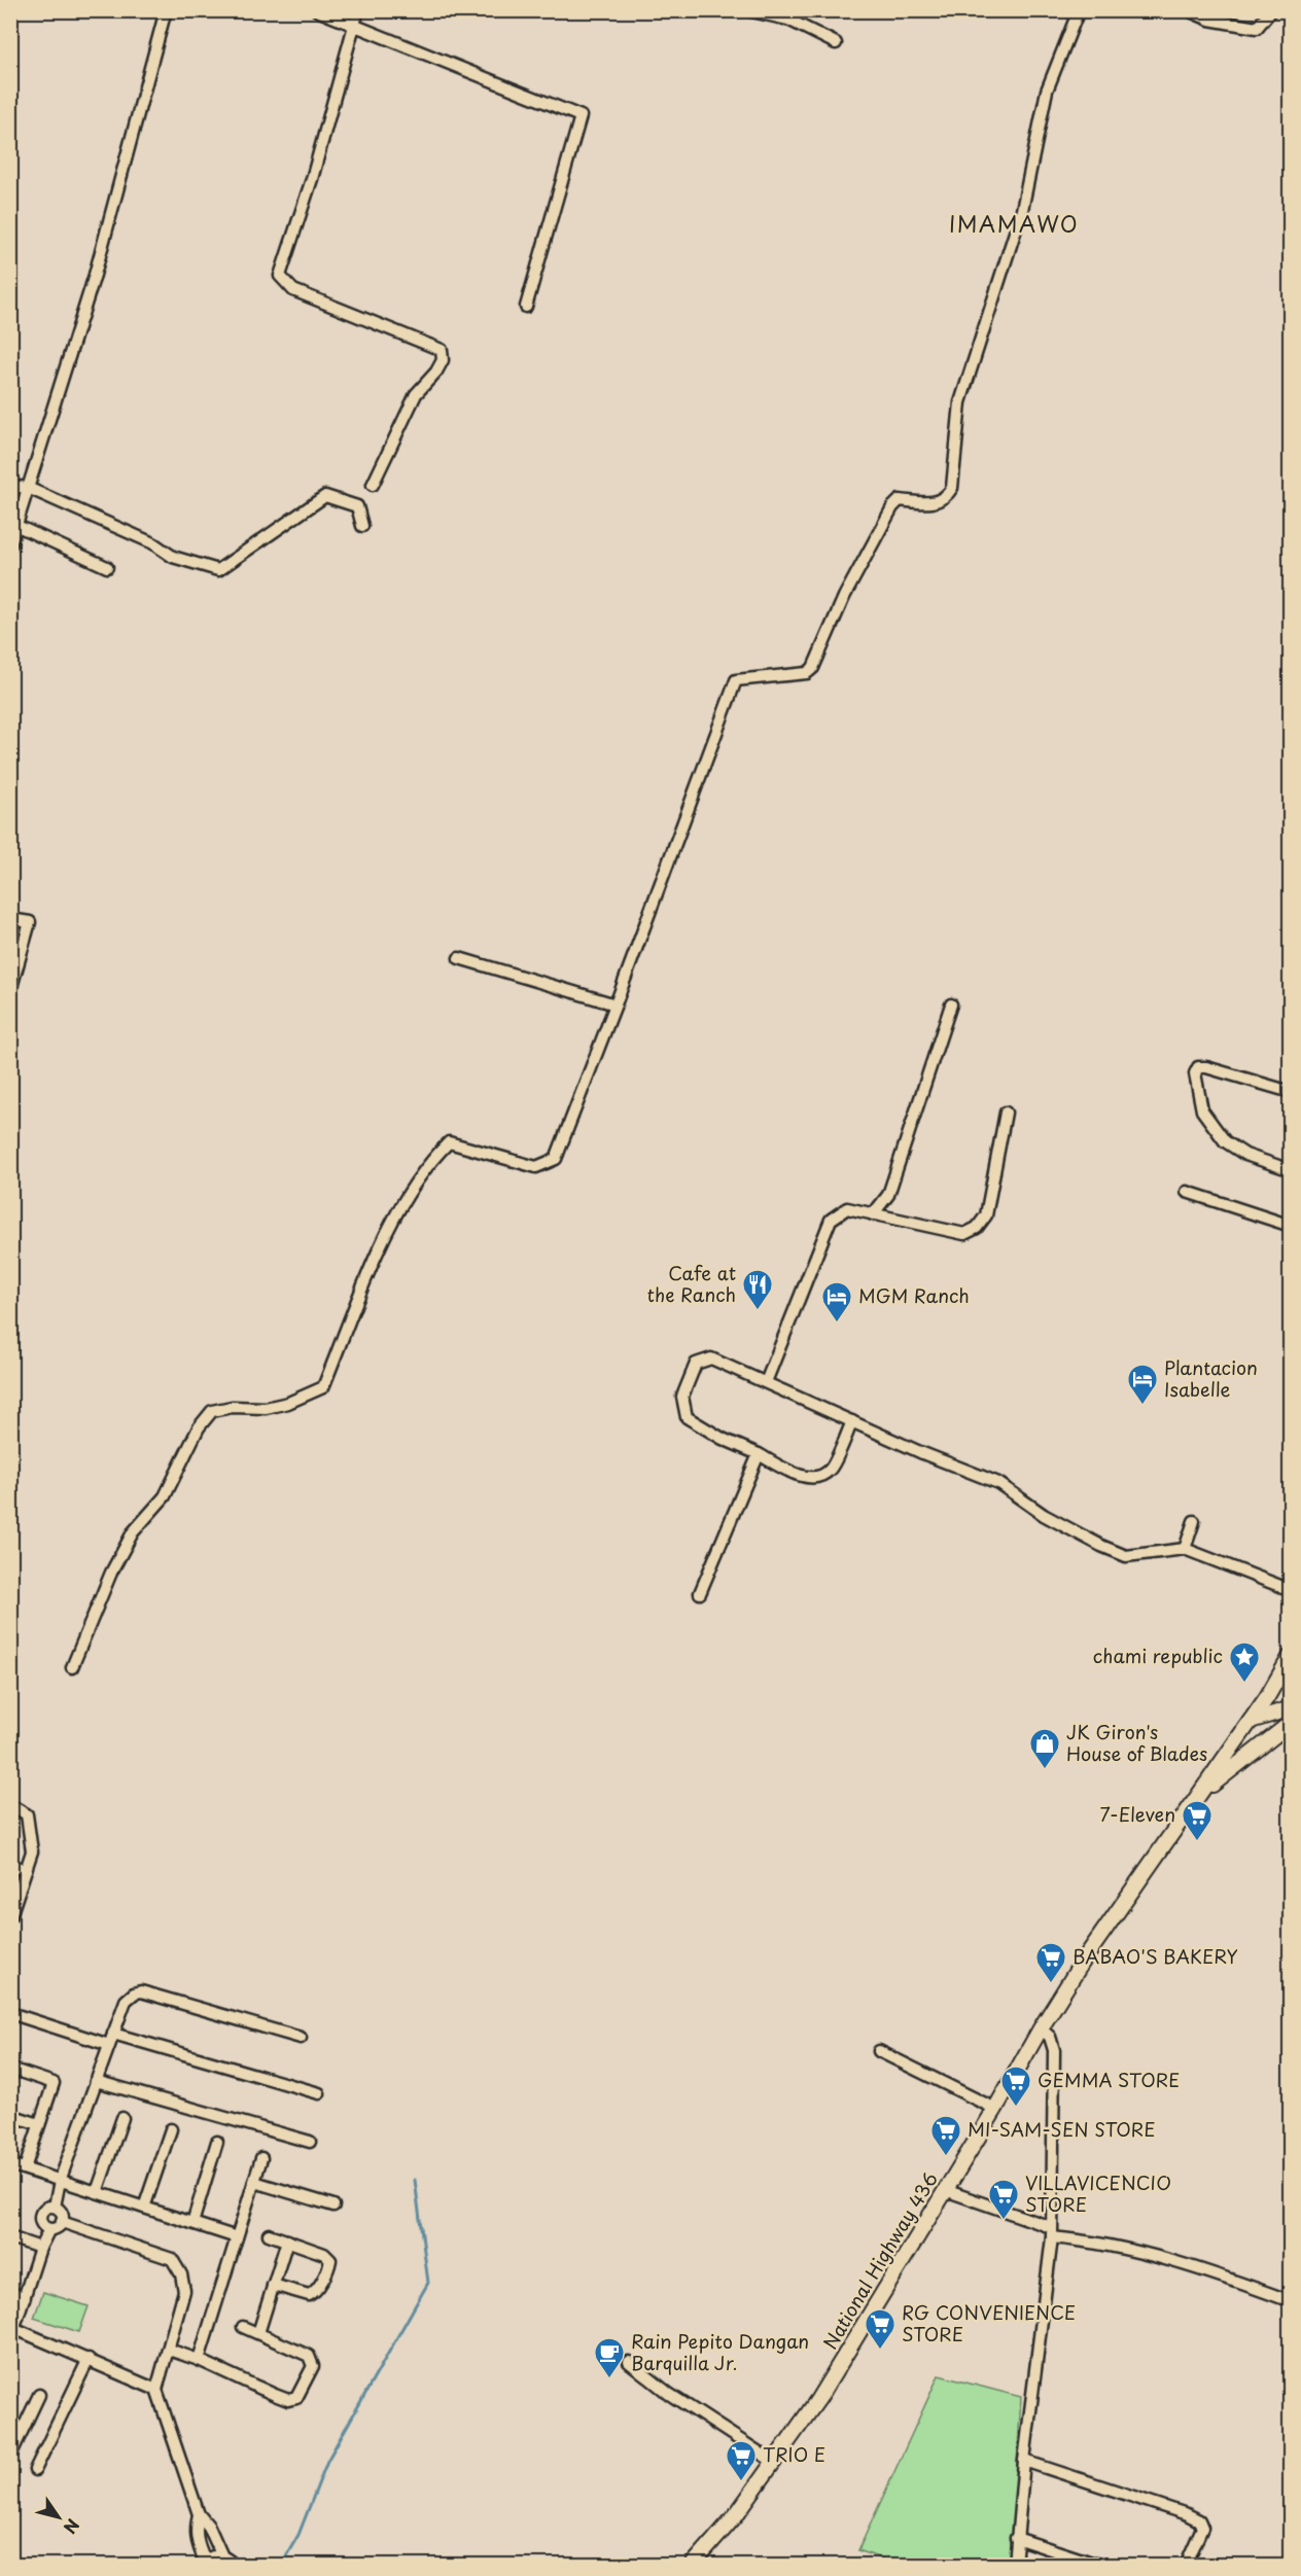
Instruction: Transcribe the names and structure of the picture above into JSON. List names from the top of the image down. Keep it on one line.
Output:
{"streets":{"main road":["National Highway 436"]},"districts":["IMAMAWO"],"places":{"restaurant":["Cafe at the Ranch"],"hotel":["MGM Ranch","Plantacion Isabelle"],"place":["chami republic"],"shop":["JK Giron's House of Blades"],"supermarket":["7-Eleven","BABAO'S BAKERY","GEMMA STORE","MI-SAM-SEN STORE","VILLAVICENCIO STORE","RG CONVENIENCE STORE","TRIO E"],"cafe":["Rain Pepito Dangan Barquilla Jr."]},"north":"bottom right"}
